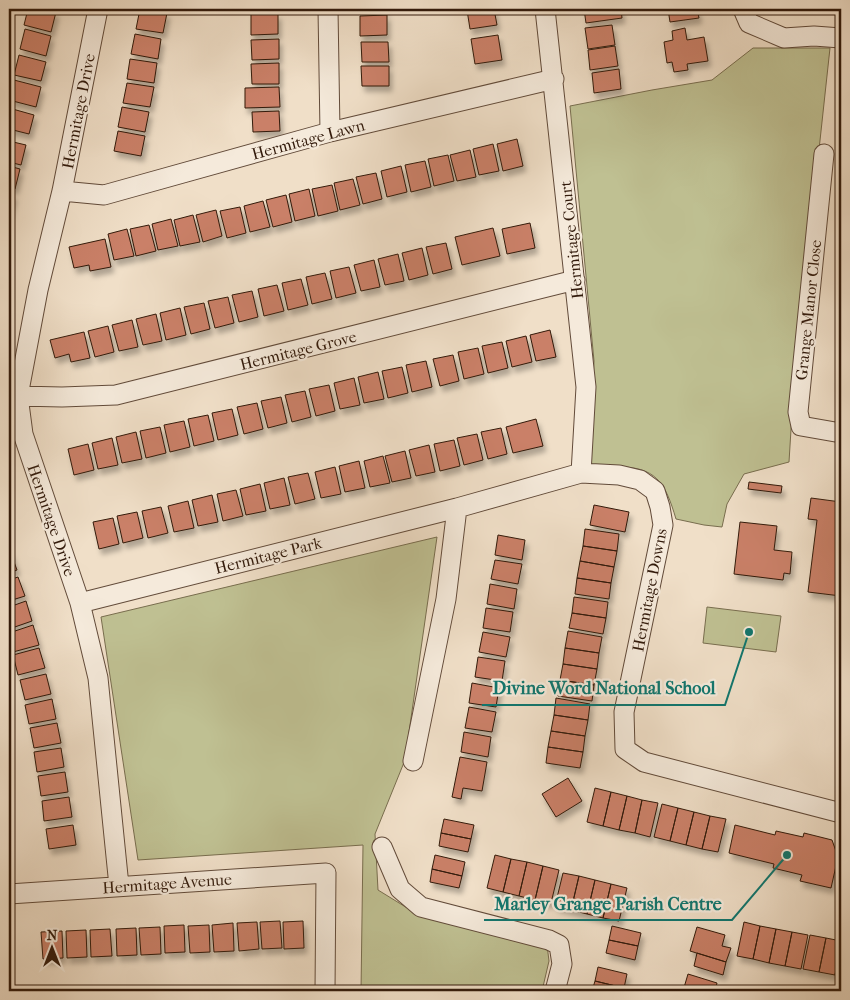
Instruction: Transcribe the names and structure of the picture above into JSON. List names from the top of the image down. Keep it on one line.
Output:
{"streets":{"street":["Hermitage Drive","Hermitage Lawn","Hermitage Court","Grange Manor Close","Hermitage Grove","Hermitage Park","Hermitage Downs","Hermitage Avenue"]},"crossings":[["Hermitage Drive","Hermitage Lawn"],["Hermitage Drive","Hermitage Grove"],["Hermitage Drive","Hermitage Park"],["Hermitage Drive","Hermitage Avenue"],["Hermitage Lawn","Hermitage Court"],["Hermitage Court","Hermitage Grove"],["Hermitage Court","Hermitage Park"],["Hermitage Court","Hermitage Downs"],["Hermitage Park","Hermitage Downs"]],"places":["Divine Word National School","Marley Grange Parish Centre"],"north":"top"}
